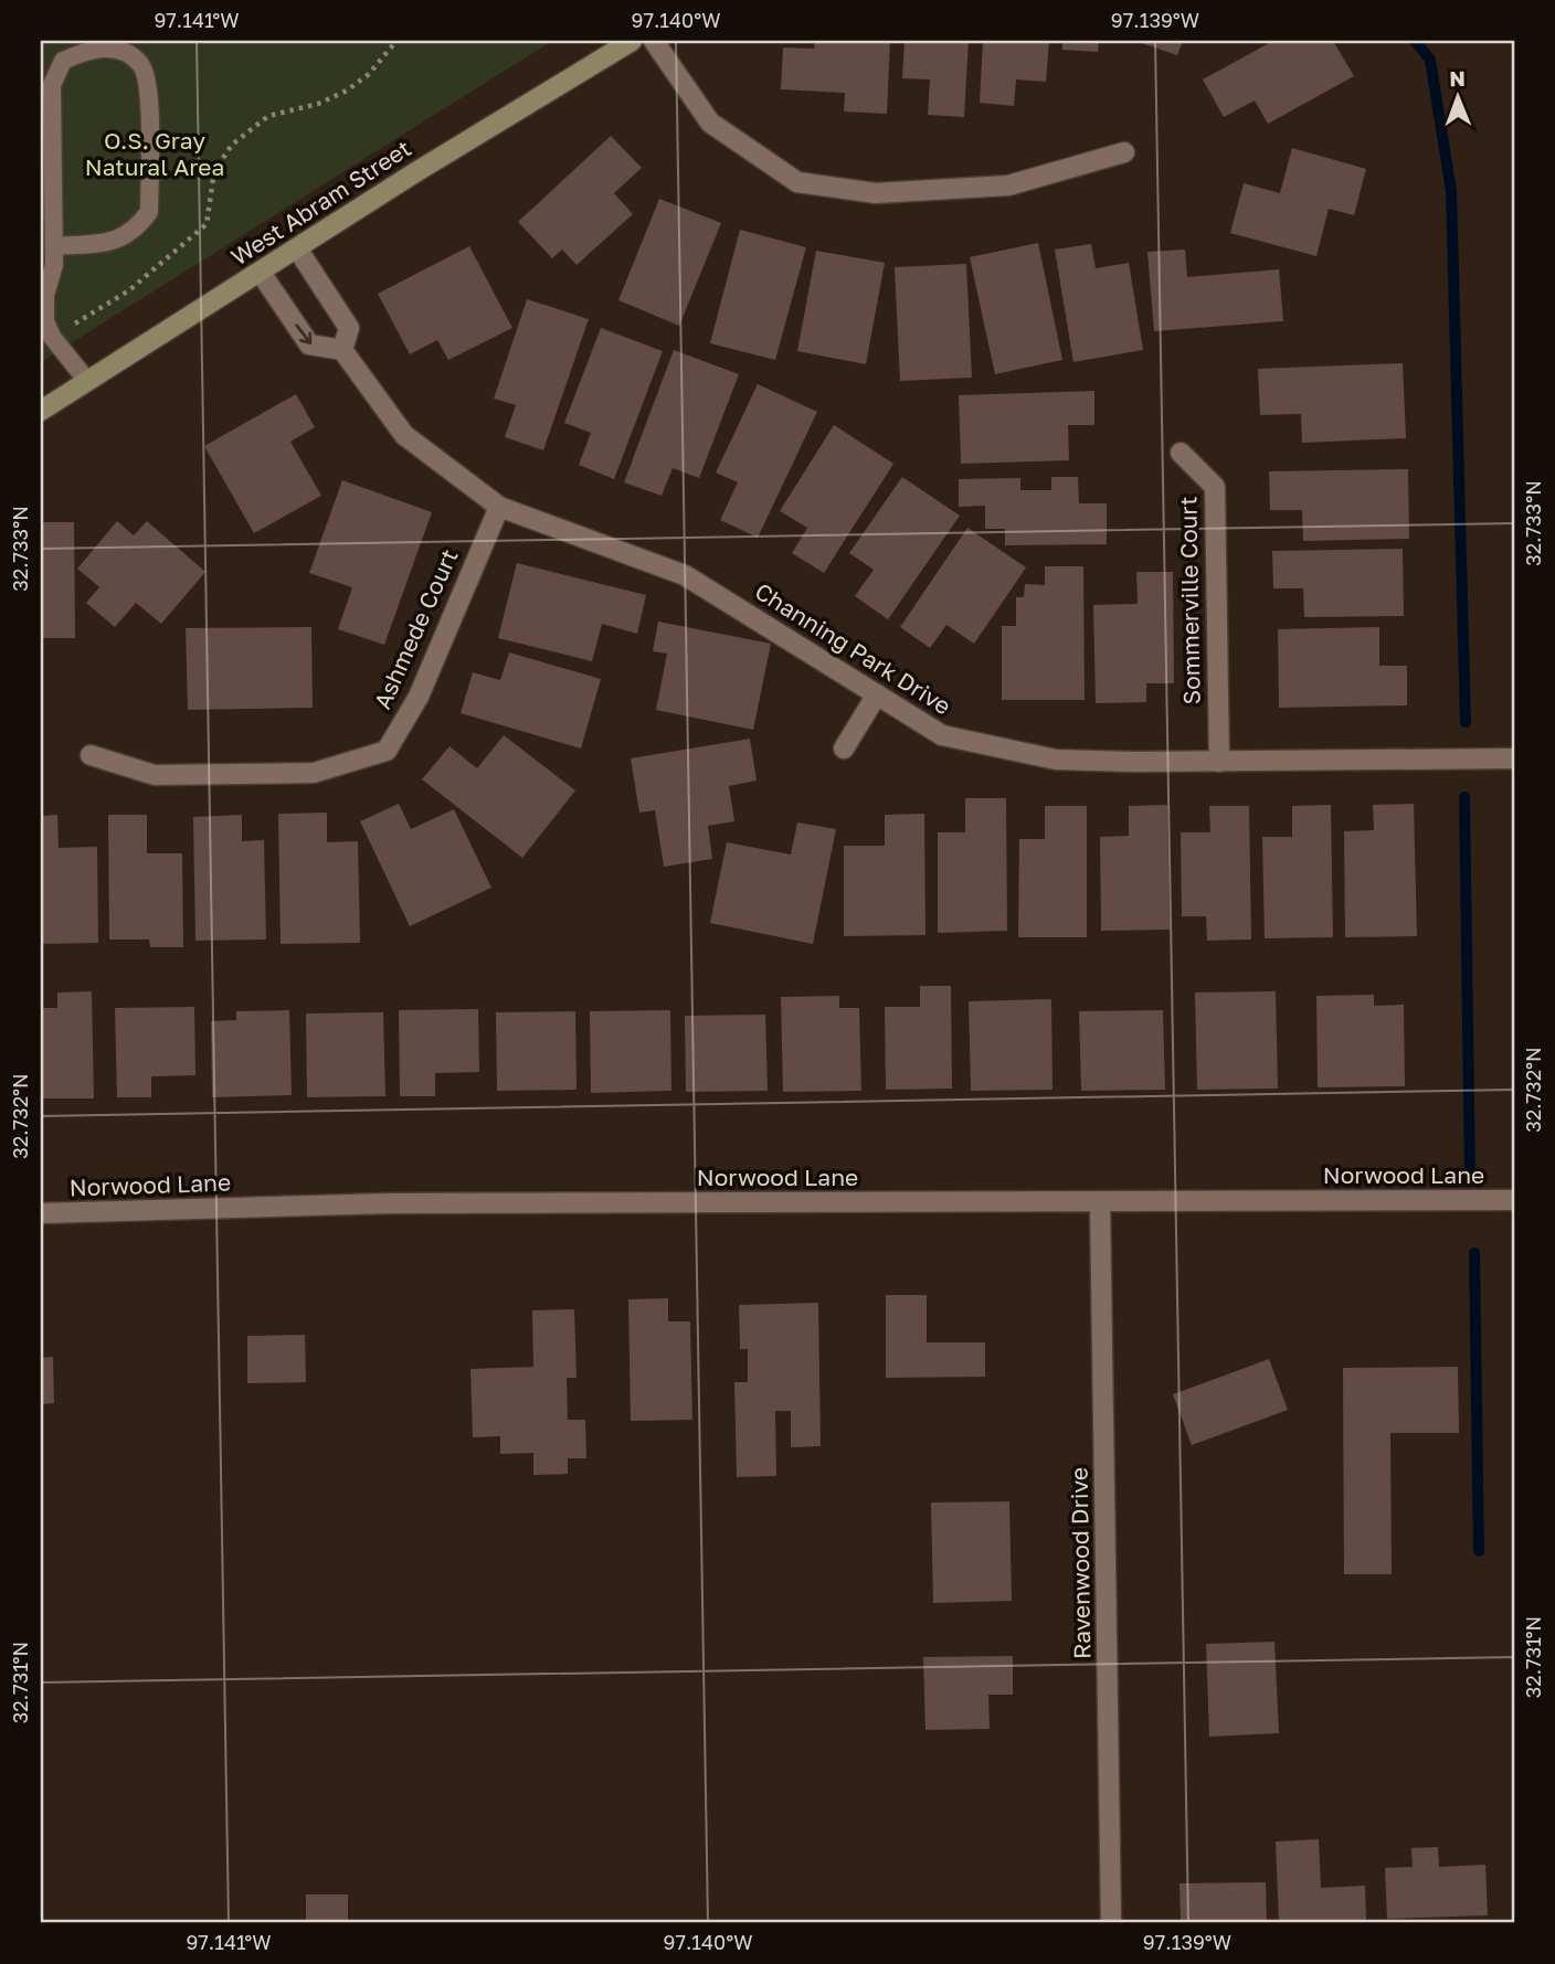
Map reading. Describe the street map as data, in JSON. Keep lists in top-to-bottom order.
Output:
{
  "streets": {
    "main road": ["West Abram Street"],
    "street": [
      "Sommerville Court",
      "Ashmede Court",
      "Channing Park Drive",
      "Norwood Lane",
      "Ravenwood Drive"
    ]
  },
  "crossings": [
    ["Sommerville Court", "Channing Park Drive"],
    ["Ashmede Court", "Channing Park Drive"],
    ["Norwood Lane", "Ravenwood Drive"]
  ],
  "parks": ["O.S. Gray Natural Area"],
  "north": "top",
  "coordinates": [
    "97.141°W",
    "97.140°W",
    "97.139°W",
    "32.733°N",
    "32.732°N",
    "32.731°N"
  ]
}
